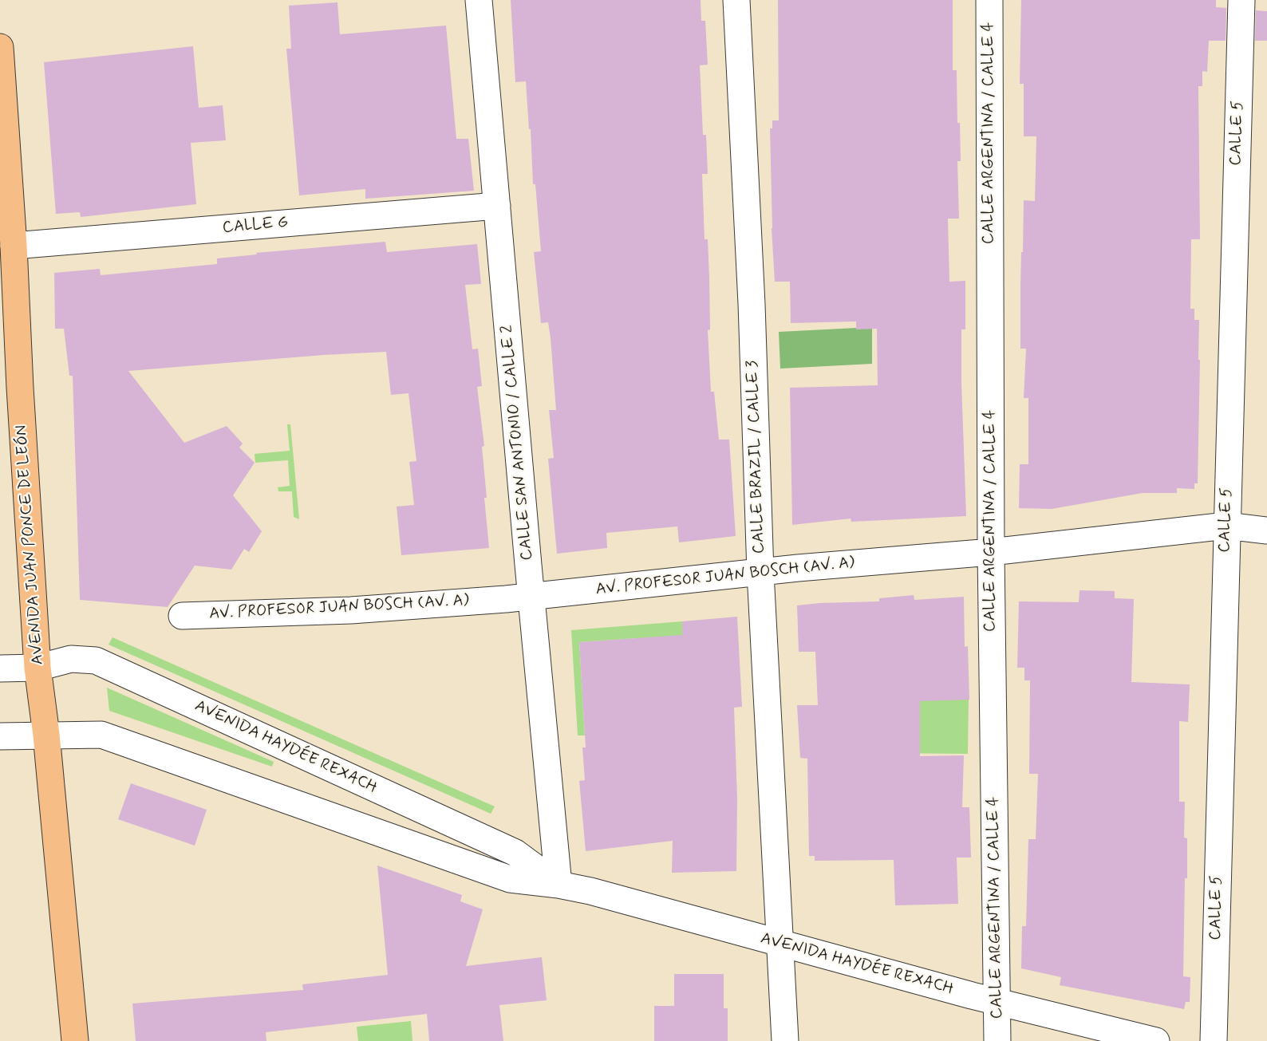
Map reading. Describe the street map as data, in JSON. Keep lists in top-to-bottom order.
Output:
{
  "streets": {
    "main road": ["AVENIDA JUAN PONCE DE LEÓN"],
    "street": [
      "CALLE ARGENTINA / CALLE 4",
      "CALLE 5",
      "CALLE G",
      "CALLE SAN ANTONIO / CALLE 2",
      "CALLE BRAZIL / CALLE 3",
      "AV. PROFESOR JUAN BOSCH (AV. A)",
      "AVENIDA HAYDÉE REXACH"
    ]
  },
  "crossings": [
    ["CALLE ARGENTINA / CALLE 4", "AV. PROFESOR JUAN BOSCH (AV. A)"],
    ["CALLE ARGENTINA / CALLE 4", "AVENIDA HAYDÉE REXACH"],
    ["CALLE 5", "AV. PROFESOR JUAN BOSCH (AV. A)"],
    ["CALLE G", "CALLE SAN ANTONIO / CALLE 2"],
    ["CALLE G", "AVENIDA JUAN PONCE DE LEÓN"],
    ["CALLE SAN ANTONIO / CALLE 2", "AV. PROFESOR JUAN BOSCH (AV. A)"],
    ["CALLE SAN ANTONIO / CALLE 2", "AVENIDA HAYDÉE REXACH"],
    ["CALLE BRAZIL / CALLE 3", "AV. PROFESOR JUAN BOSCH (AV. A)"],
    ["CALLE BRAZIL / CALLE 3", "AVENIDA HAYDÉE REXACH"],
    ["AVENIDA JUAN PONCE DE LEÓN", "AVENIDA HAYDÉE REXACH"]
  ]
}
